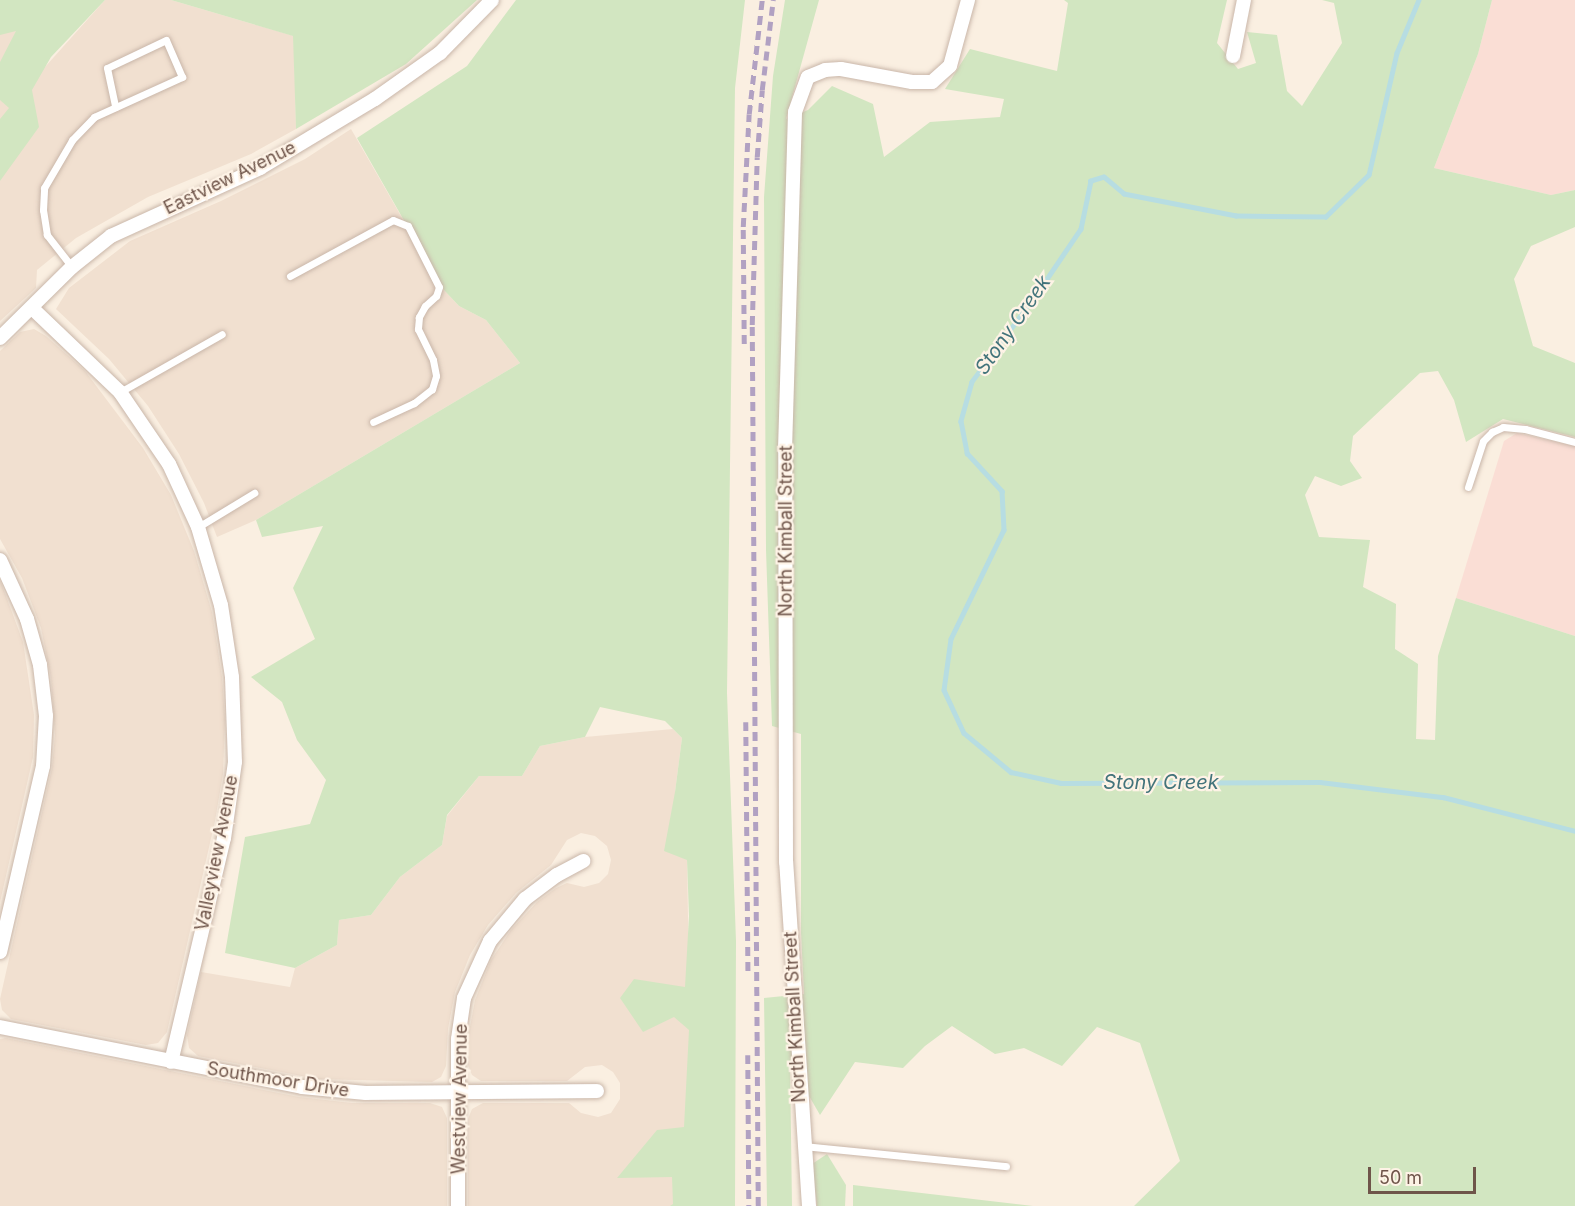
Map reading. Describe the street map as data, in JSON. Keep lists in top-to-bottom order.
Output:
{
  "streets": {
    "street": [
      "Eastview Avenue",
      "North Kimball Street",
      "Valleyview Avenue",
      "Southmoor Drive",
      "Westview Avenue"
    ]
  },
  "crossings": [
    ["Eastview Avenue", "Valleyview Avenue"],
    ["Valleyview Avenue", "Southmoor Drive"],
    ["Southmoor Drive", "Westview Avenue"]
  ],
  "water": ["Stony Creek"],
  "scale_bar": "50 m"
}
